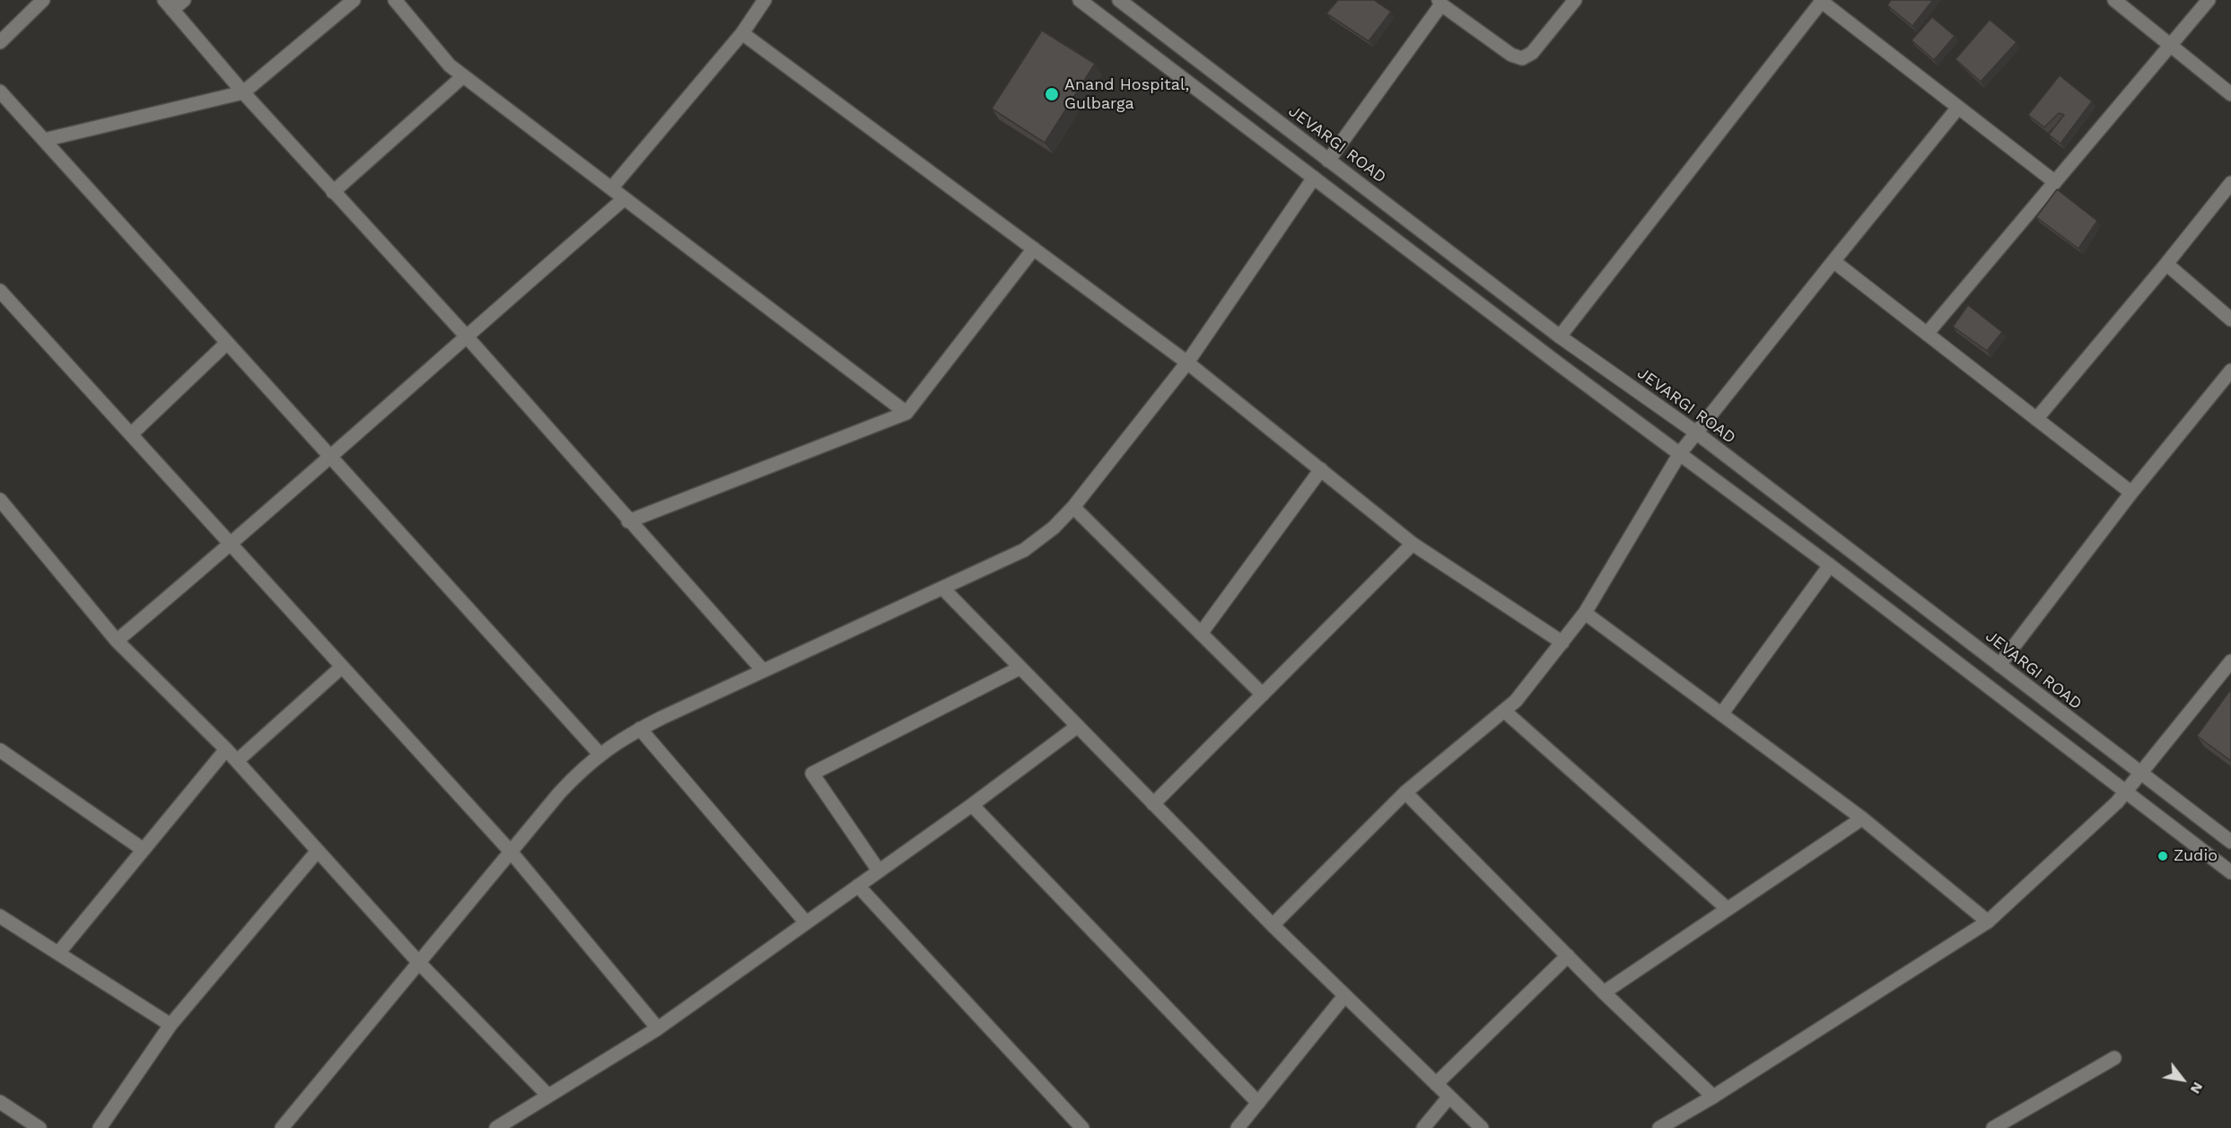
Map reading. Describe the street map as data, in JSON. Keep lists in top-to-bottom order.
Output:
{
  "streets": {
    "street": ["JEVARGI ROAD"]
  },
  "places": ["Anand Hospital, Gulbarga", "Zudio"],
  "north": "bottom right"
}
